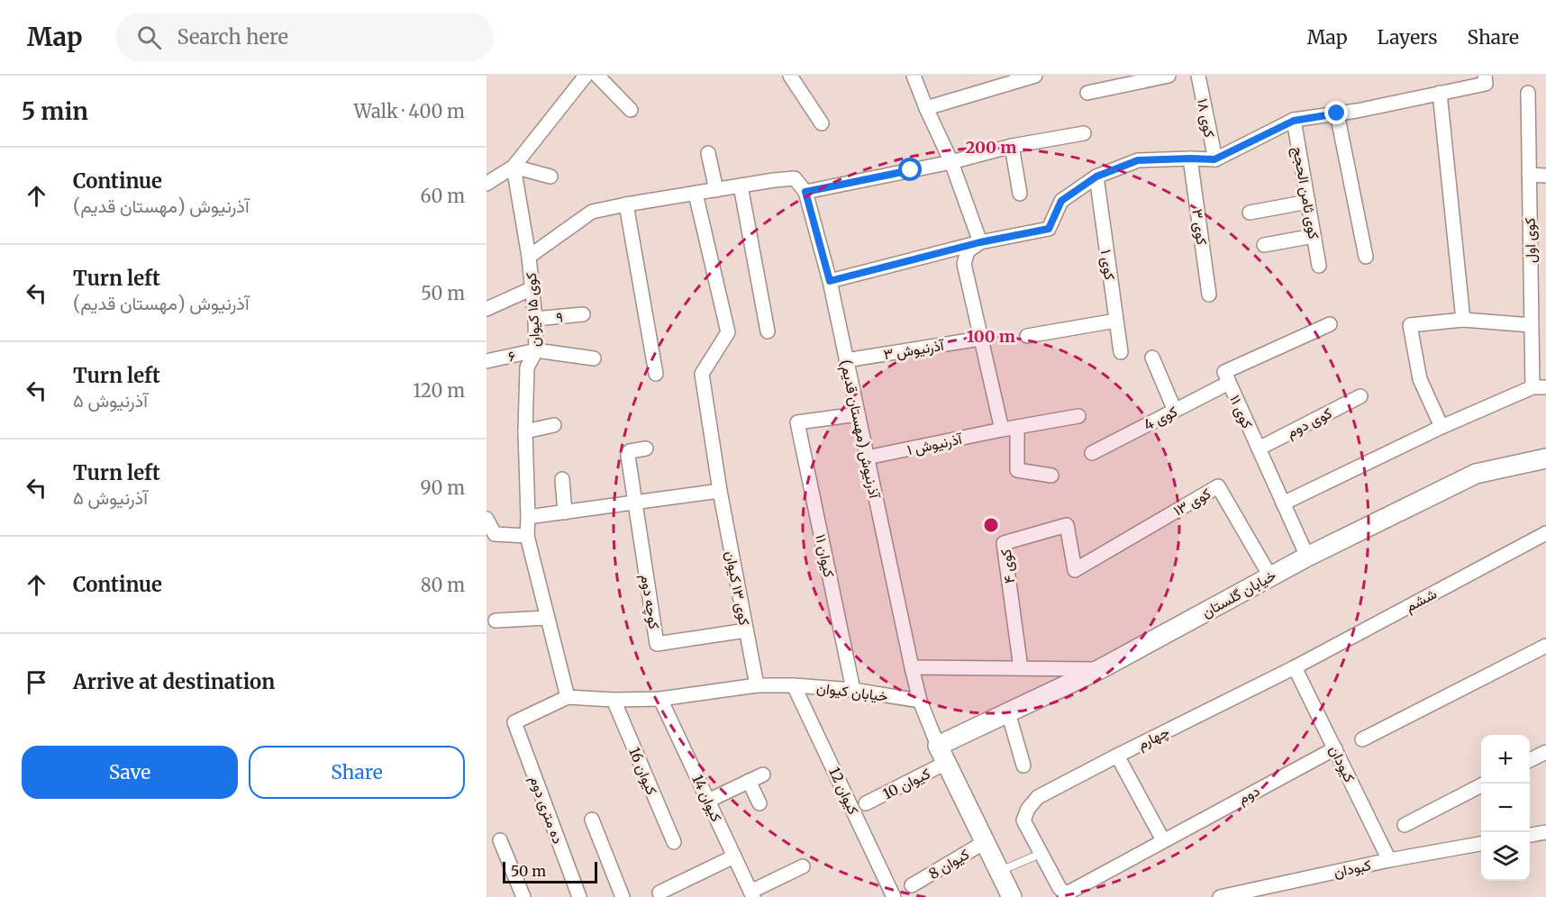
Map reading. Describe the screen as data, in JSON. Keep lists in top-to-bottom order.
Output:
{
  "streets": {
    "street": [
      "کوی ۱۸",
      "کوی ثامن الحجج",
      "کوی ۳",
      "کوی اول",
      "کوی ۱",
      "کوی ۱۵ کیوان",
      "۹",
      "آذرنیوش ۳",
      "۶",
      "کوی ۱۱",
      "کوی 4",
      "کوی دوم",
      "آذرنیوش (مهستان قدیم)",
      "آذرنیوش ۱",
      "کوی ۱۳",
      "کیوان ۱۱",
      "کوی ۴",
      "کوی ۱۳ کیوان",
      "خیابان گلستان",
      "ششم",
      "کوچه دوم",
      "خیابان کیوان",
      "چهارم",
      "کیودان",
      "کیوان 16",
      "کیوان 10",
      "کیوان 12",
      "دوم",
      "کیوان 14",
      "ده متری دوم",
      "کیوان 8",
      "کبودان"
    ]
  },
  "crossings": [
    ["کوی ۱۵ کیوان", "۹"],
    ["کوی ۱۵ کیوان", "۶"],
    ["کوی ۱۵ کیوان", "خیابان کیوان"],
    ["کوی ۱۵ کیوان", "ده متری دوم"],
    ["آذرنیوش ۳", "آذرنیوش (مهستان قدیم)"],
    ["کوی ۱۱", "کوی 4"],
    ["کوی ۱۱", "کوی دوم"],
    ["کوی ۱۱", "خیابان گلستان"],
    ["آذرنیوش (مهستان قدیم)", "آذرنیوش ۱"],
    ["آذرنیوش (مهستان قدیم)", "کیوان ۱۱"],
    ["آذرنیوش (مهستان قدیم)", "خیابان کیوان"],
    ["کوی ۱۳", "کوی ۴"],
    ["کوی ۱۳", "خیابان گلستان"],
    ["کیوان ۱۱", "خیابان کیوان"],
    ["کوی ۱۳ کیوان", "کوچه دوم"],
    ["کوی ۱۳ کیوان", "خیابان کیوان"],
    ["ششم", "چهارم"],
    ["ششم", "کیودان"],
    ["خیابان کیوان", "کیوان 16"],
    ["خیابان کیوان", "کیوان 12"],
    ["خیابان کیوان", "کیوان 14"],
    ["خیابان کیوان", "ده متری دوم"],
    ["چهارم", "کیودان"],
    ["چهارم", "دوم"],
    ["کیودان", "دوم"],
    ["کیودان", "کبودان"]
  ],
  "scale_bar": "50 m",
  "page": {
    "header": "Map",
    "search": "Search here",
    "nav": ["Map", "Layers", "Share"],
    "heading": ["5 min", "Walk · 400 m"],
    "list": [
      ["Continue", "آذرنیوش (مهستان قدیم)", "60 m"],
      ["Turn left", "آذرنیوش (مهستان قدیم)", "50 m"],
      ["Turn left", "آذرنیوش ۵", "120 m"],
      ["Turn left", "آذرنیوش ۵", "90 m"],
      ["Continue", "80 m"],
      "Arrive at destination"
    ],
    "buttons": ["Save", "Share"],
    "map_buttons": ["+", "−"],
    "scale": "50 m"
  },
  "rings": ["200 m", "100 m"]
}
